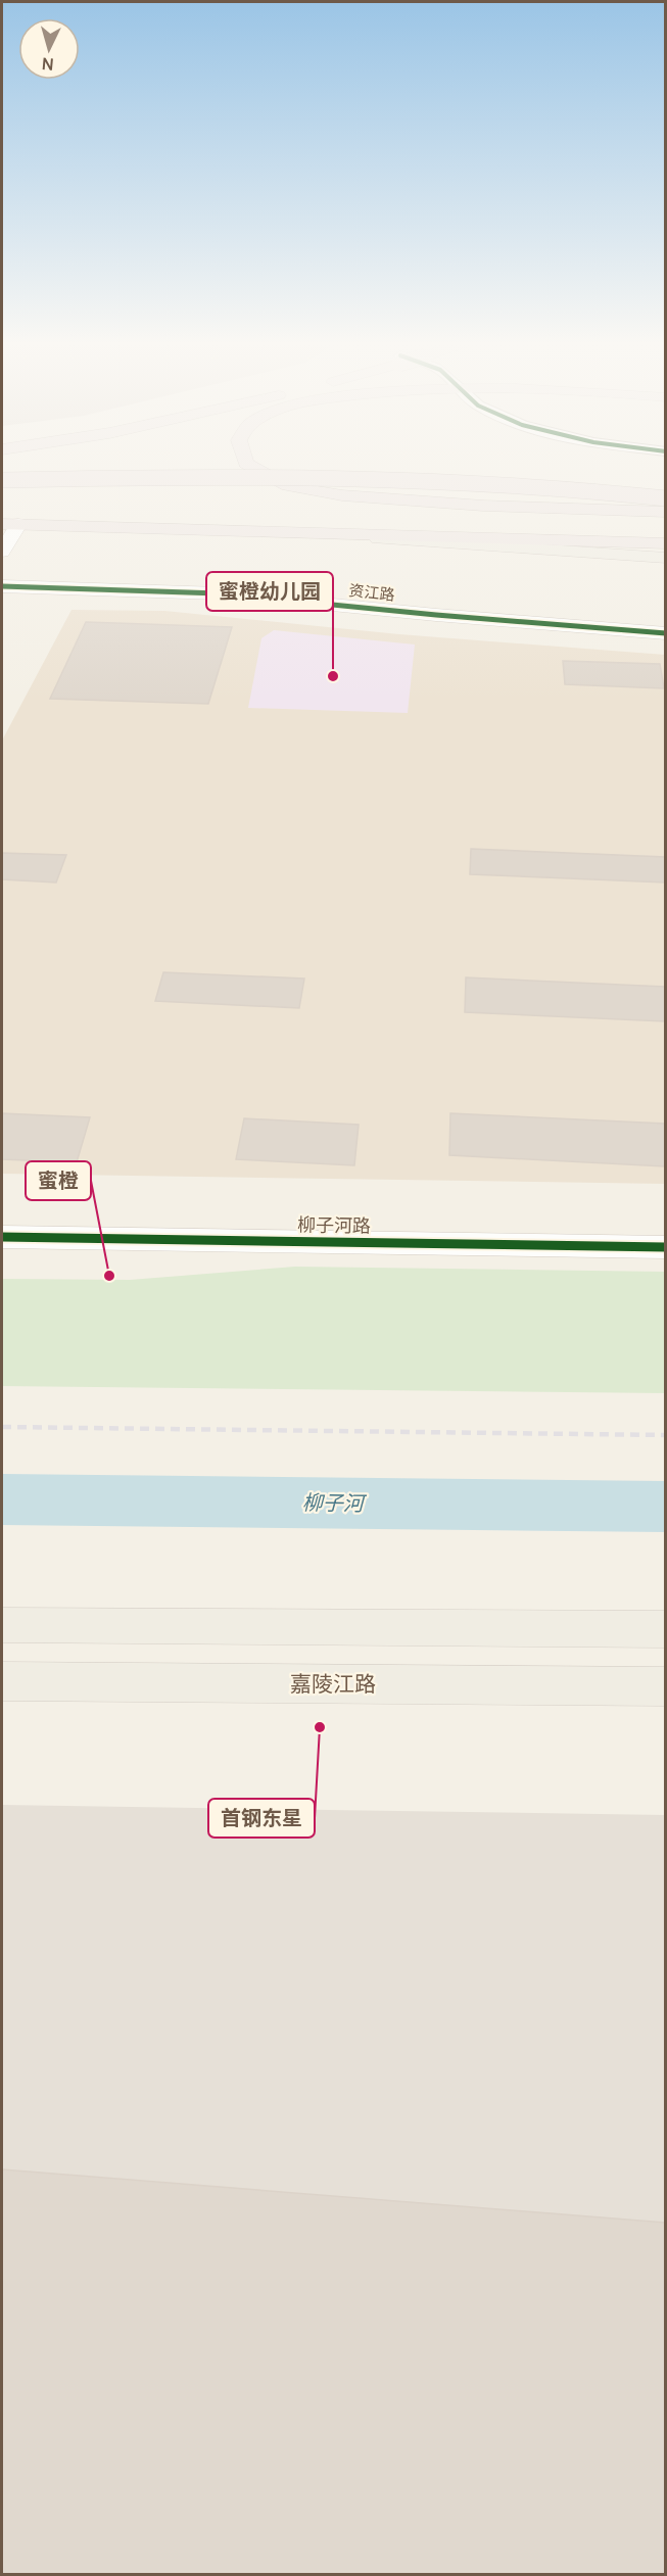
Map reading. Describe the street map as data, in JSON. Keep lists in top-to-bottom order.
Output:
{
  "streets": {
    "main road": ["嘉陵江路"],
    "street": ["资江路", "柳子河路"]
  },
  "water": ["柳子河"],
  "places": ["蜜橙幼儿园", "蜜橙", "首钢东星"],
  "north": "bottom"
}
